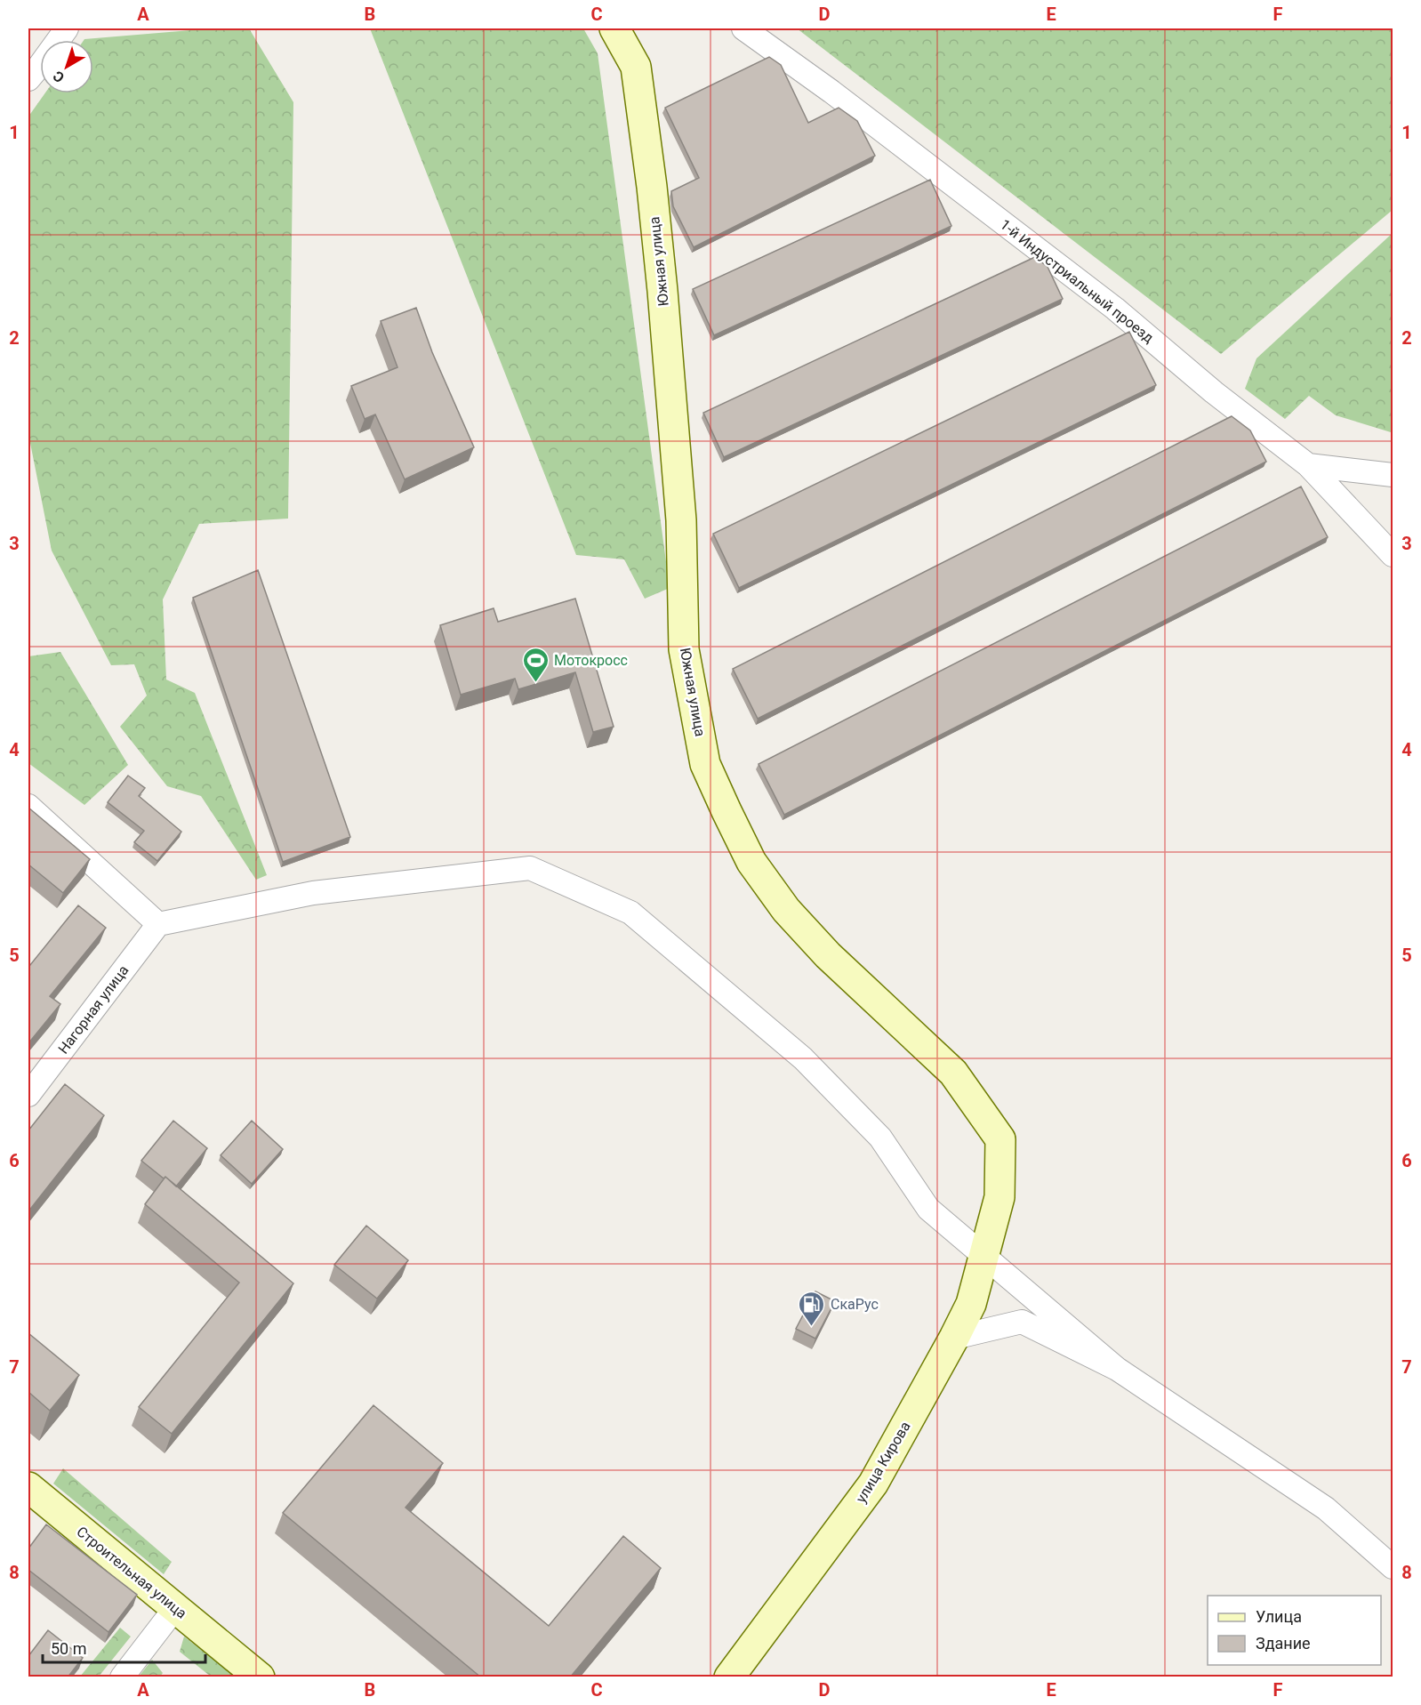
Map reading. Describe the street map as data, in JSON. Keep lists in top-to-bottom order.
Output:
{
  "streets": {
    "street": [
      "Южная улица",
      "1-й Индустриальный проезд",
      "Нагорная улица",
      "улица Кирова",
      "Строительная улица"
    ]
  },
  "crossings": [
    ["Южная улица", "улица Кирова"]
  ],
  "places": {
    "sports": ["Мотокросс"],
    "fuel station": ["СкаРус"]
  },
  "legend": ["Улица", "Здание"],
  "scale_bar": "50 m",
  "north": "bottom left",
  "grid": {
    "columns": [
      "A",
      "B",
      "C",
      "D",
      "E",
      "F"
    ],
    "rows": [
      "1",
      "2",
      "3",
      "4",
      "5",
      "6",
      "7",
      "8"
    ]
  }
}
